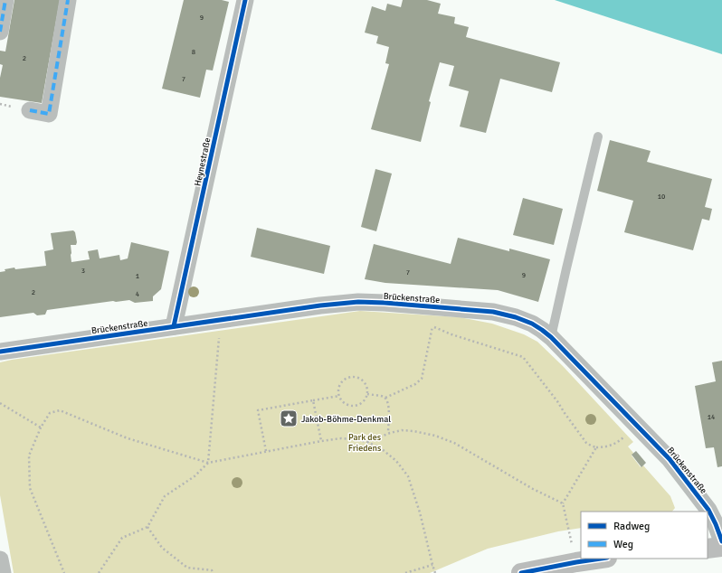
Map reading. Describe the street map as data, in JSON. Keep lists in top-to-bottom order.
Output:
{
  "streets": {
    "street": ["Heynestraße", "Brückenstraße"]
  },
  "crossings": [
    ["Heynestraße", "Brückenstraße"]
  ],
  "parks": ["Park des Friedens"],
  "places": {
    "place": ["Jakob-Böhme-Denkmal"]
  },
  "house_numbers": [
    "9",
    "8",
    "2",
    "7",
    "10",
    "3",
    "7",
    "9",
    "1",
    "2",
    "4",
    "14"
  ],
  "legend": ["Radweg", "Weg"]
}
